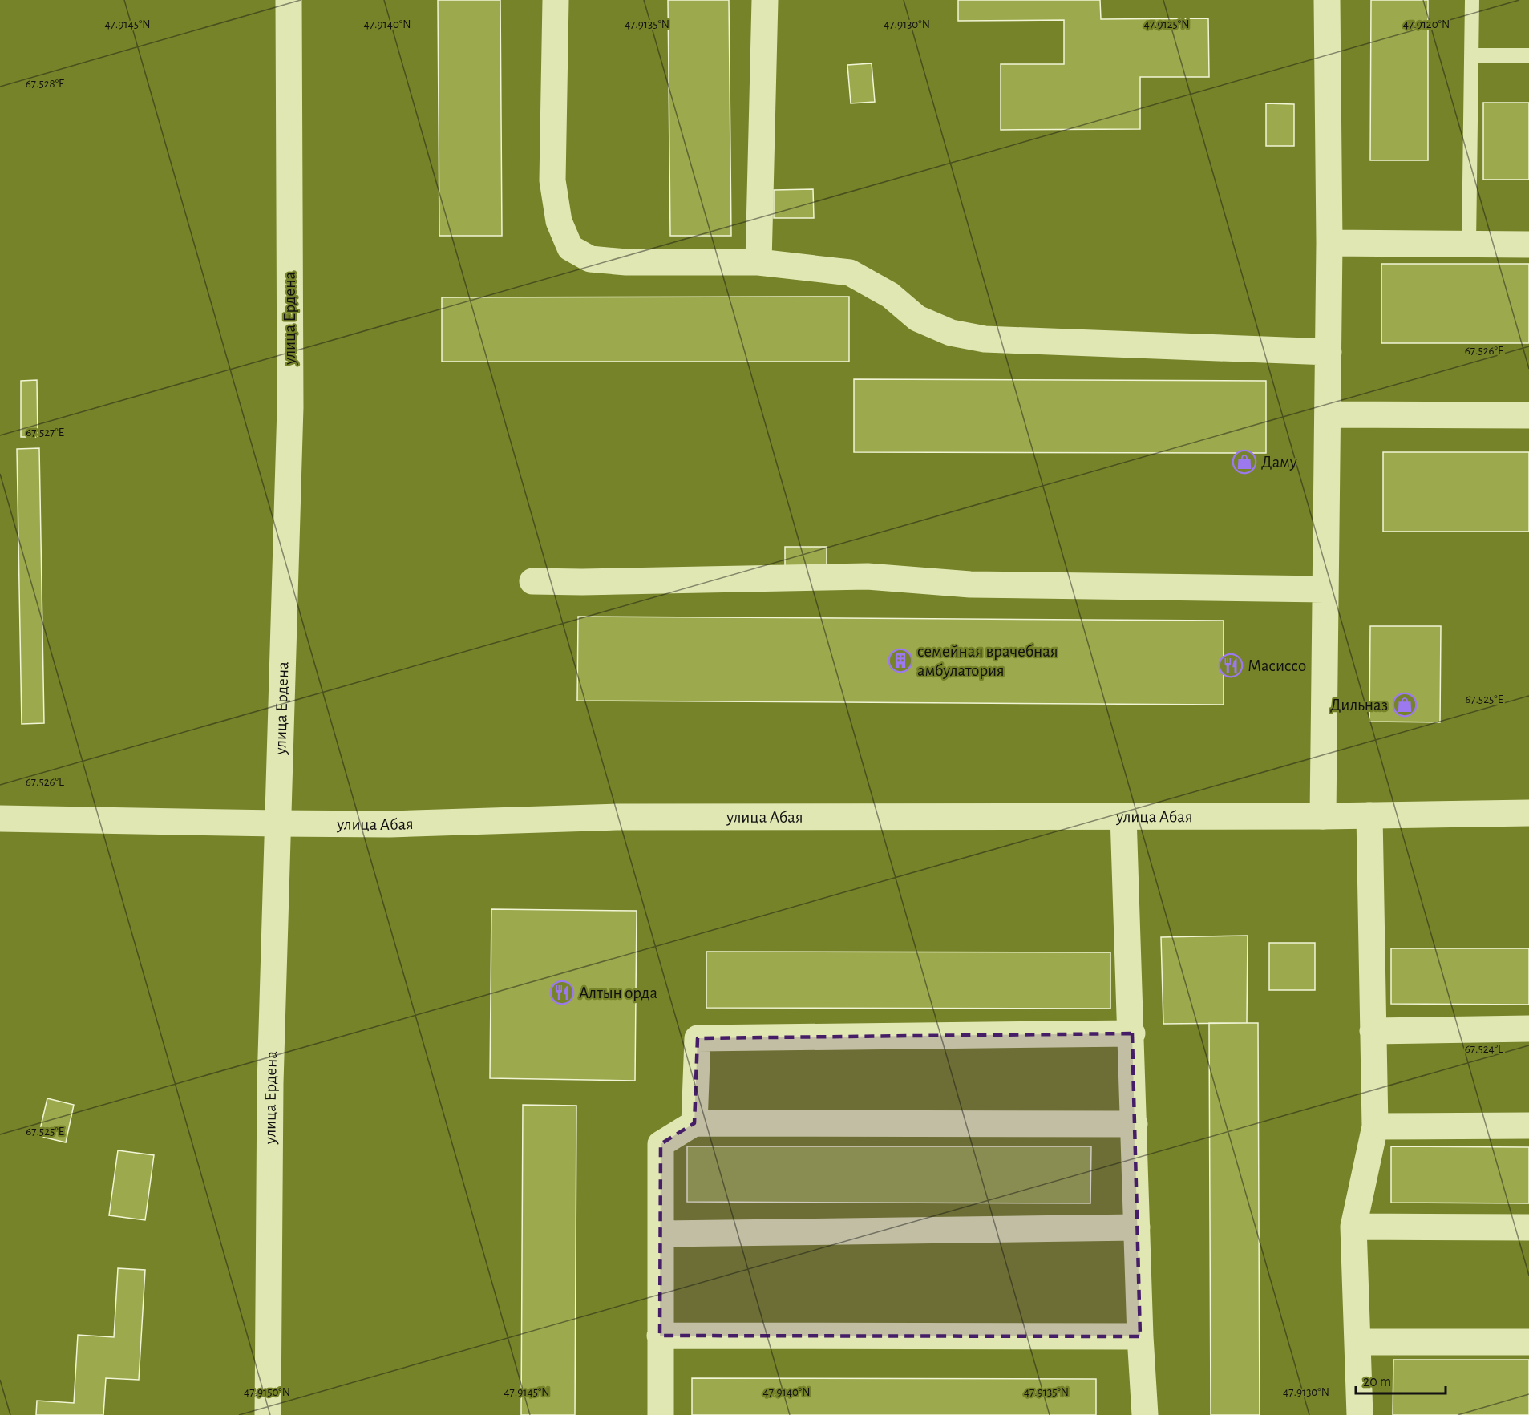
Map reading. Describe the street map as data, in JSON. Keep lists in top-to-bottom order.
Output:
{
  "streets": {
    "street": ["улица Ердена", "улица Абая"]
  },
  "crossings": [
    ["улица Ердена", "улица Абая"]
  ],
  "places": {
    "shop": ["Даму", "Дильназ"],
    "building": ["семейная врачебная амбулатория"],
    "restaurant": ["Масиссо", "Алтын орда"]
  },
  "scale_bar": "20 m",
  "coordinates": [
    "47.9145°N",
    "47.9140°N",
    "47.9135°N",
    "47.9130°N",
    "47.9125°N",
    "47.9120°N",
    "67.528°E",
    "67.526°E",
    "67.527°E",
    "67.525°E",
    "67.524°E",
    "47.9150°N"
  ]
}
